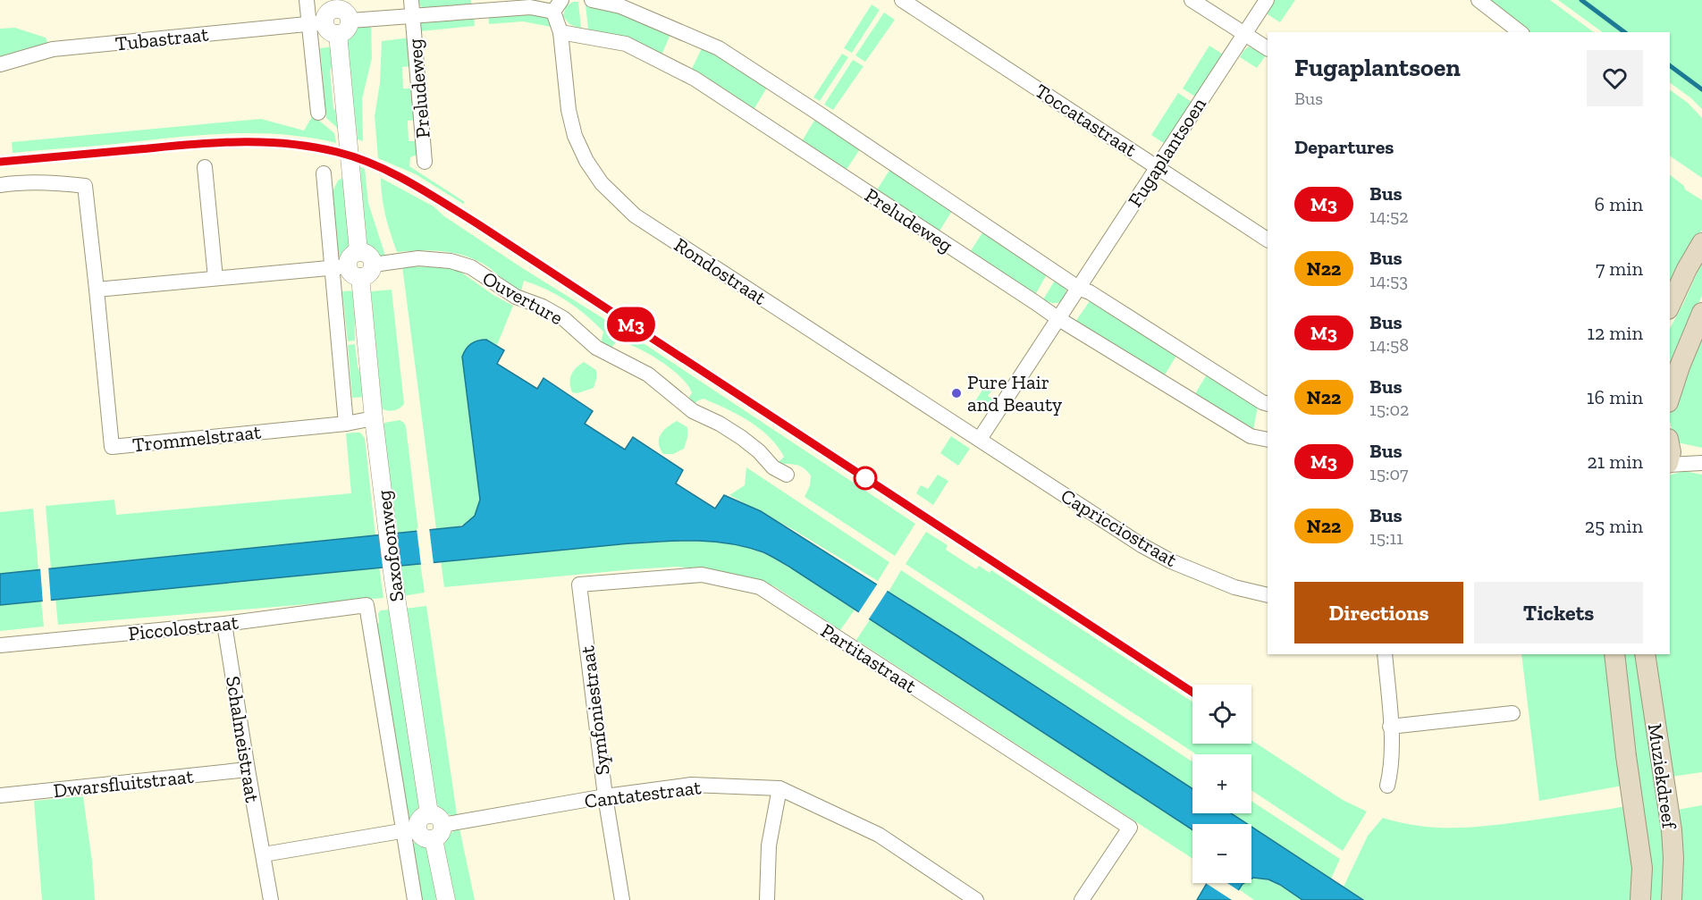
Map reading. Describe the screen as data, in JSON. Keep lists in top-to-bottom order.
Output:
{
  "streets": {
    "main road": ["Muziekdreef"],
    "street": [
      "Tubastraat",
      "Preludeweg",
      "Toccatastraat",
      "Fugaplantsoen",
      "Rondostraat",
      "Ouverture",
      "Trommelstraat",
      "Capricciostraat",
      "Saxofoonweg",
      "Piccolostraat",
      "Partitastraat",
      "Symfoniestraat",
      "Schalmeistraat",
      "Dwarsfluitstraat",
      "Cantatestraat"
    ]
  },
  "crossings": [
    ["Preludeweg", "Fugaplantsoen"],
    ["Preludeweg", "Rondostraat"],
    ["Toccatastraat", "Fugaplantsoen"],
    ["Fugaplantsoen", "Rondostraat"],
    ["Fugaplantsoen", "Capricciostraat"],
    ["Rondostraat", "Capricciostraat"],
    ["Trommelstraat", "Saxofoonweg"],
    ["Saxofoonweg", "Piccolostraat"],
    ["Piccolostraat", "Schalmeistraat"],
    ["Partitastraat", "Symfoniestraat"],
    ["Symfoniestraat", "Cantatestraat"],
    ["Schalmeistraat", "Dwarsfluitstraat"]
  ],
  "places": ["Pure Hair and Beauty"],
  "lines": ["bus line M3"],
  "page": {
    "on_map": "M3",
    "heading": [
      ["Fugaplantsoen", "Bus"],
      "Departures"
    ],
    "list": [
      {
        "mark": "M3",
        "name": "Bus",
        "note": "14:52",
        "value": "6 min"
      },
      {
        "mark": "N22",
        "name": "Bus",
        "note": "14:53",
        "value": "7 min"
      },
      {
        "mark": "M3",
        "name": "Bus",
        "note": "14:58",
        "value": "12 min"
      },
      {
        "mark": "N22",
        "name": "Bus",
        "note": "15:02",
        "value": "16 min"
      },
      {
        "mark": "M3",
        "name": "Bus",
        "note": "15:07",
        "value": "21 min"
      },
      {
        "mark": "N22",
        "name": "Bus",
        "note": "15:11",
        "value": "25 min"
      }
    ],
    "buttons": ["Directions", "Tickets"],
    "map_buttons": ["+", "−"]
  }
}
